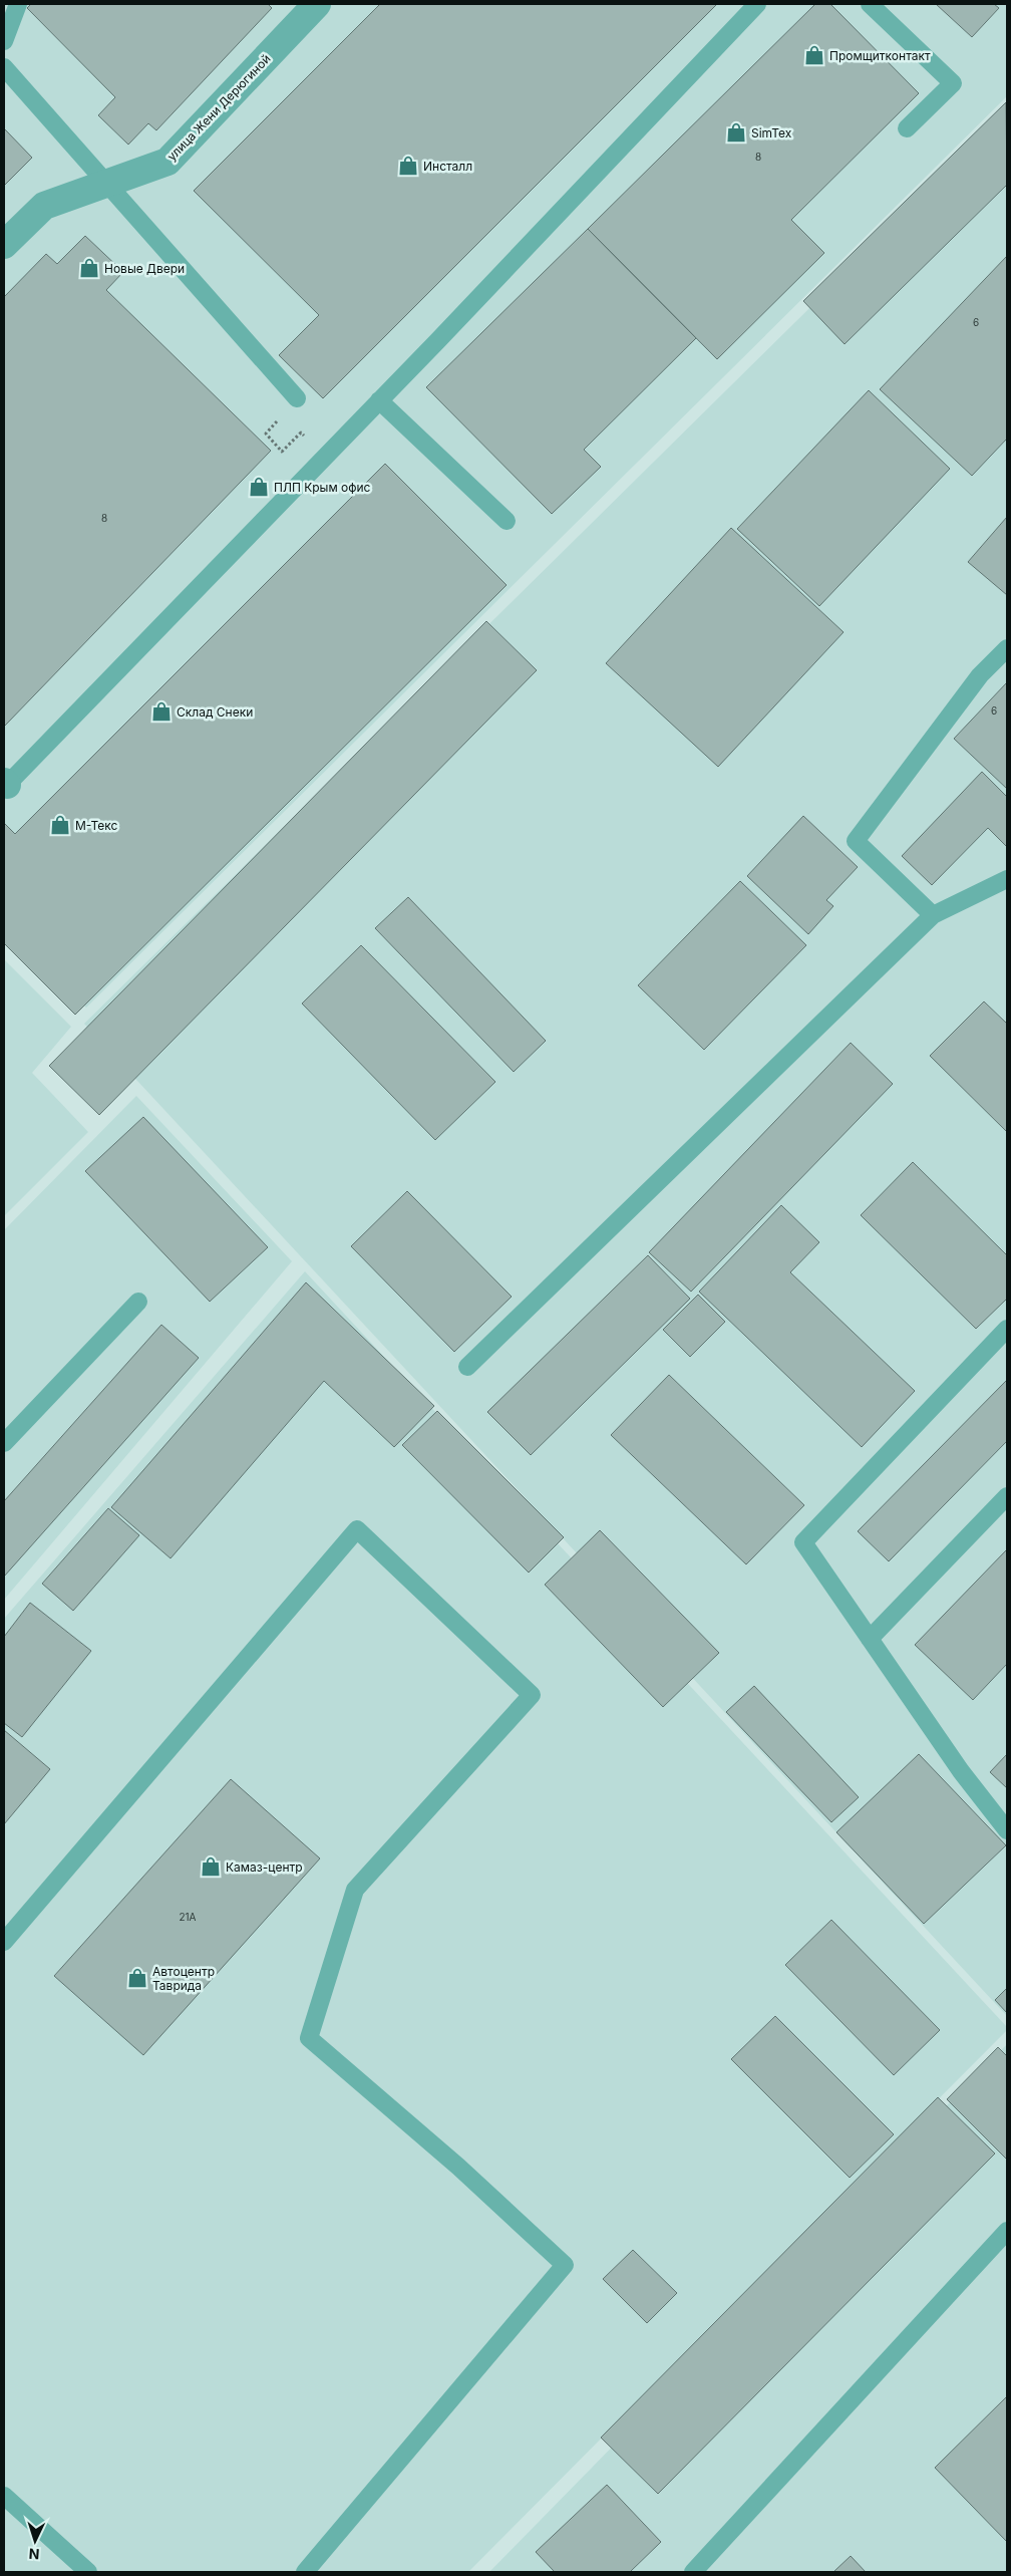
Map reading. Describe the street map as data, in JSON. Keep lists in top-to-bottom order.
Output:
{
  "streets": {
    "street": ["улица Жени Дерюгиной"]
  },
  "places": {
    "shop": [
      "Промщитконтакт",
      "SimTex",
      "Инсталл",
      "Новые Двери",
      "ПЛП Крым офис",
      "Склад Снеки",
      "М-Текс",
      "Камаз-центр",
      "Автоцентр Таврида"
    ]
  },
  "house_numbers": [
    "8",
    "6",
    "8",
    "6",
    "21А"
  ],
  "north": "bottom"
}
